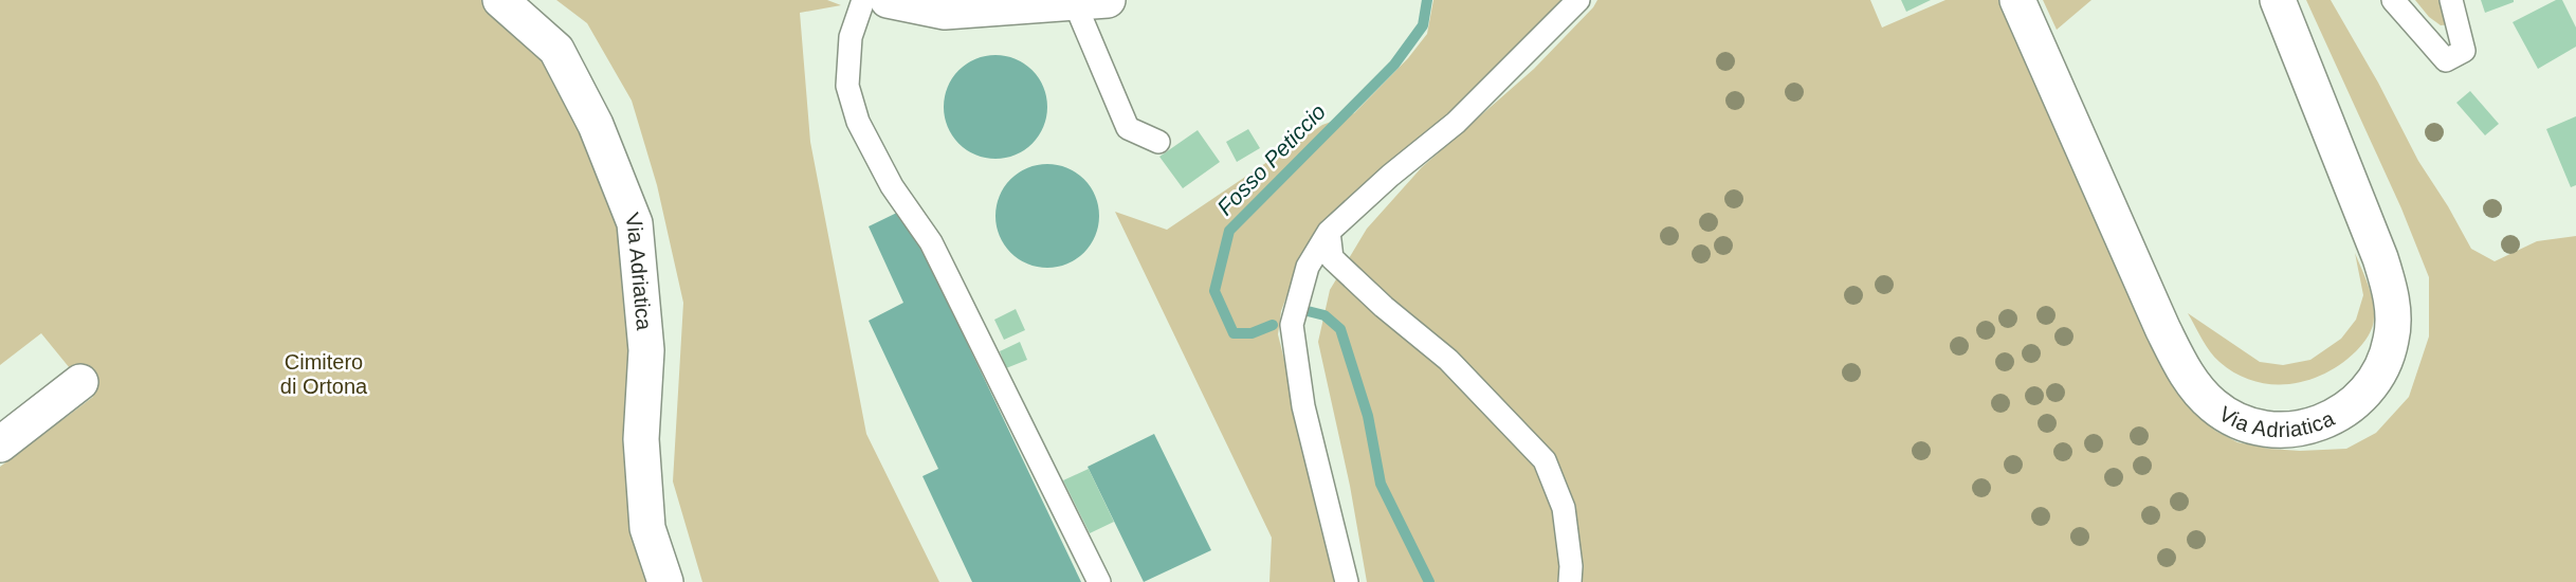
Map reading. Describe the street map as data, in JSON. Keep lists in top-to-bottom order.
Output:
{
  "streets": {
    "main road": ["Via Adriatica"]
  },
  "water": ["Fosso Peticcio"],
  "parks": ["Cimitero di Ortona"]
}
